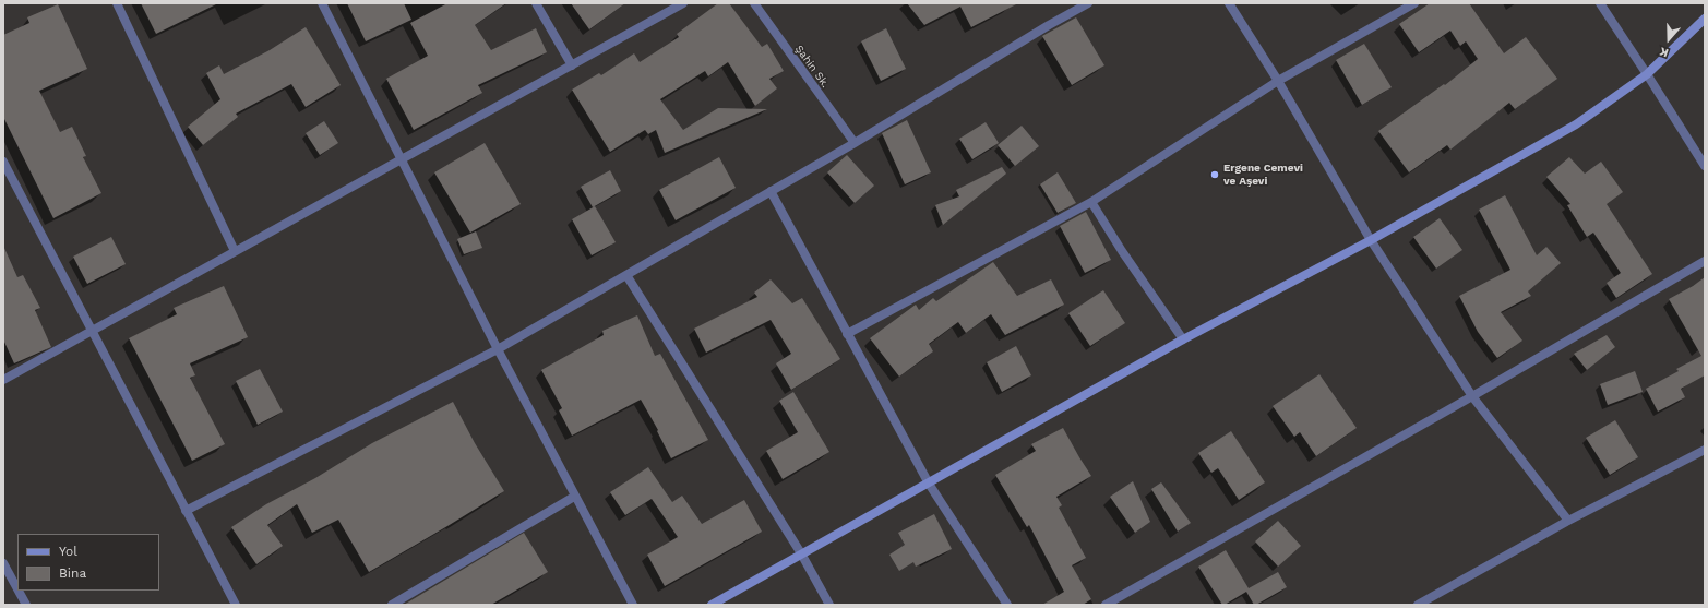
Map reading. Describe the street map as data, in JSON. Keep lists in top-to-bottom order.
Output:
{
  "streets": {
    "street": ["Şahin Sk."]
  },
  "places": ["Ergene Cemevi ve Aşevi"],
  "legend": ["Yol", "Bina"],
  "north": "bottom"
}
